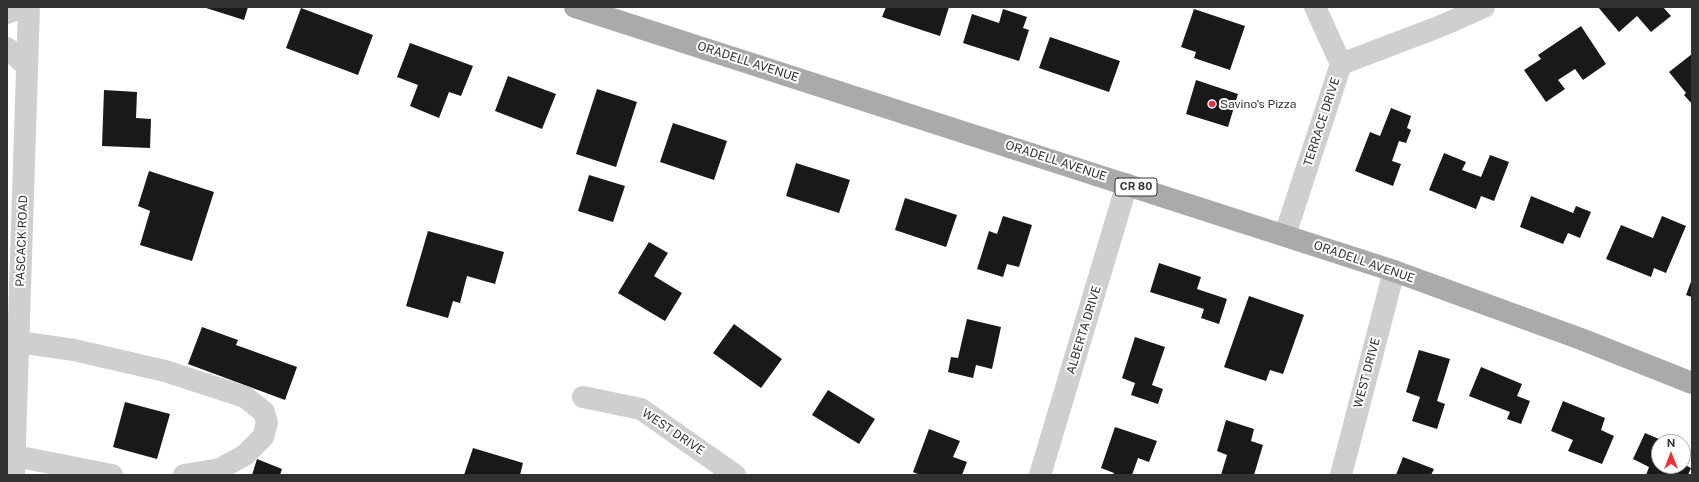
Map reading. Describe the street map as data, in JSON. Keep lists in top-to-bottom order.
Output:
{
  "streets": {
    "main road": ["ORADELL AVENUE", "CR 80"],
    "street": [
      "TERRACE DRIVE",
      "PASCACK ROAD",
      "ALBERTA DRIVE",
      "WEST DRIVE"
    ]
  },
  "crossings": [
    ["ORADELL AVENUE", "TERRACE DRIVE"],
    ["ORADELL AVENUE", "ALBERTA DRIVE"],
    ["ORADELL AVENUE", "WEST DRIVE"]
  ],
  "places": ["Savino's Pizza"],
  "north": "top"
}
